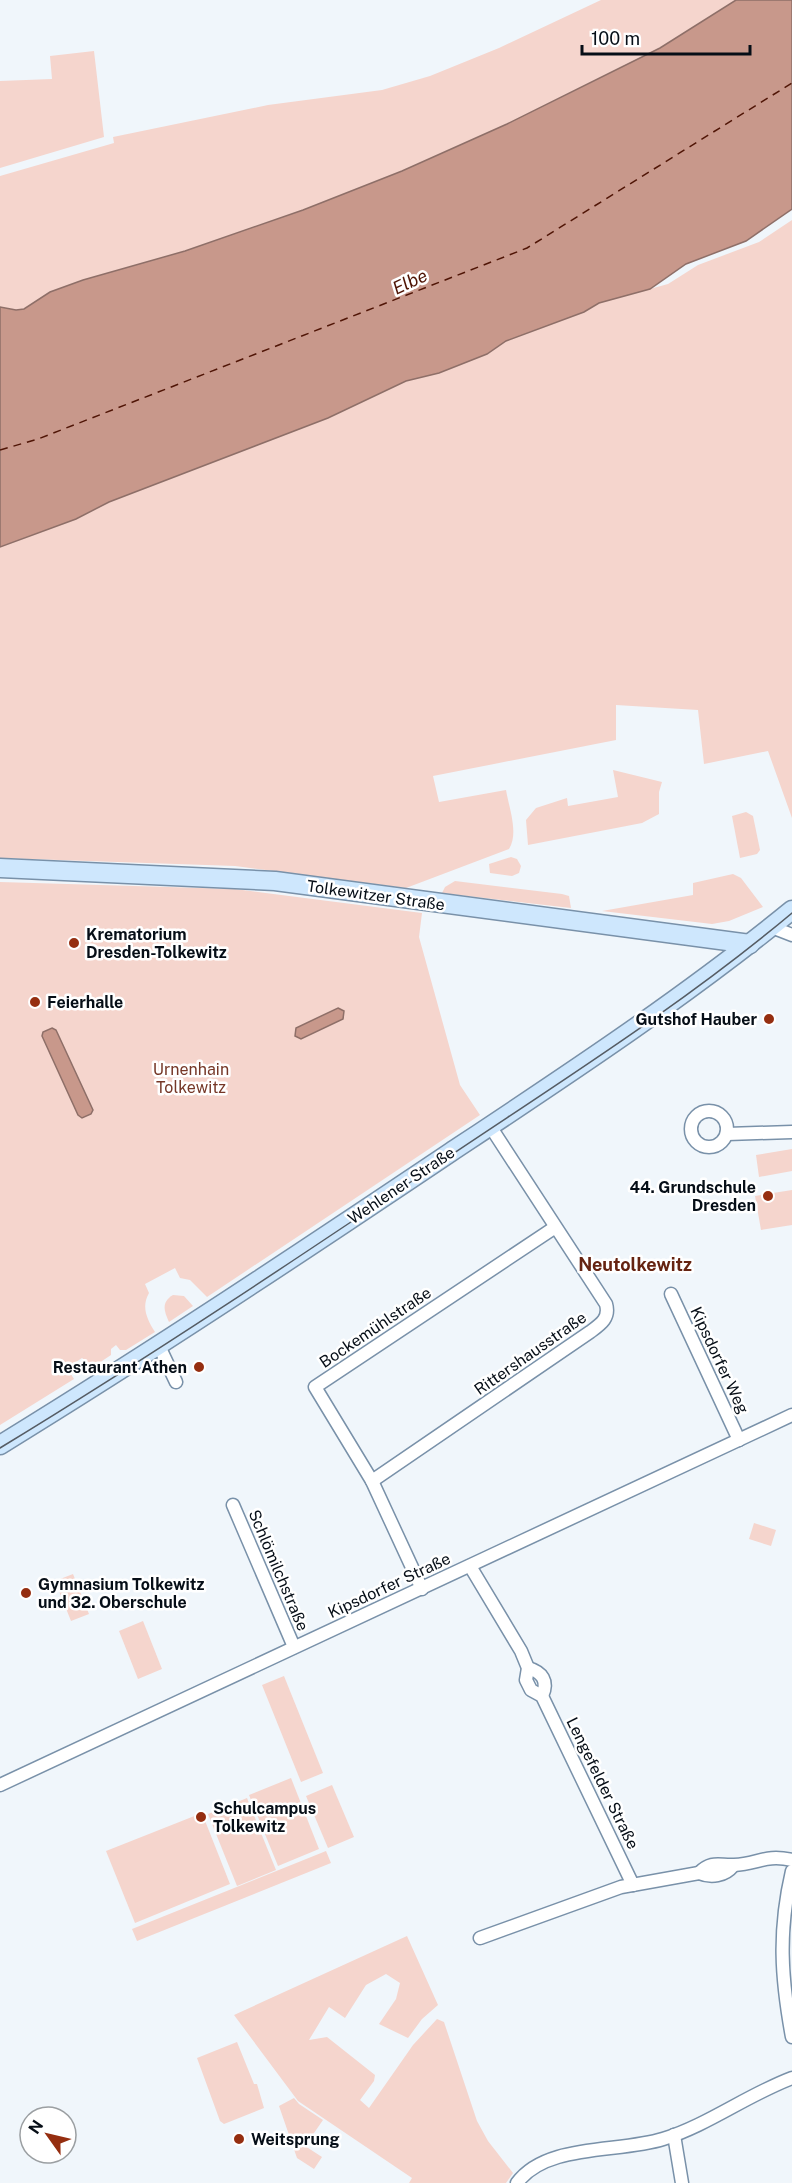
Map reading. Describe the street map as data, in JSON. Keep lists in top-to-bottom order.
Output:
{
  "streets": {
    "main road": ["Tolkewitzer Straße", "Wehlener Straße"],
    "street": [
      "Bockemühlstraße",
      "Rittershausstraße",
      "Kipsdorfer Weg",
      "Schlömilchstraße",
      "Kipsdorfer Straße",
      "Lengefelder Straße"
    ]
  },
  "crossings": [
    ["Tolkewitzer Straße", "Wehlener Straße"],
    ["Wehlener Straße", "Rittershausstraße"],
    ["Bockemühlstraße", "Rittershausstraße"],
    ["Bockemühlstraße", "Kipsdorfer Straße"],
    ["Kipsdorfer Weg", "Kipsdorfer Straße"],
    ["Schlömilchstraße", "Kipsdorfer Straße"],
    ["Kipsdorfer Straße", "Lengefelder Straße"]
  ],
  "districts": ["Neutolkewitz"],
  "water": ["Elbe"],
  "parks": ["Urnenhain Tolkewitz"],
  "places": [
    "Krematorium Dresden-Tolkewitz",
    "Feierhalle",
    "Gutshof Hauber",
    "44. Grundschule Dresden",
    "Restaurant Athen",
    "Gymnasium Tolkewitz und 32. Oberschule",
    "Schulcampus Tolkewitz",
    "Weitsprung"
  ],
  "scale_bar": "100 m",
  "north": "top left"
}
